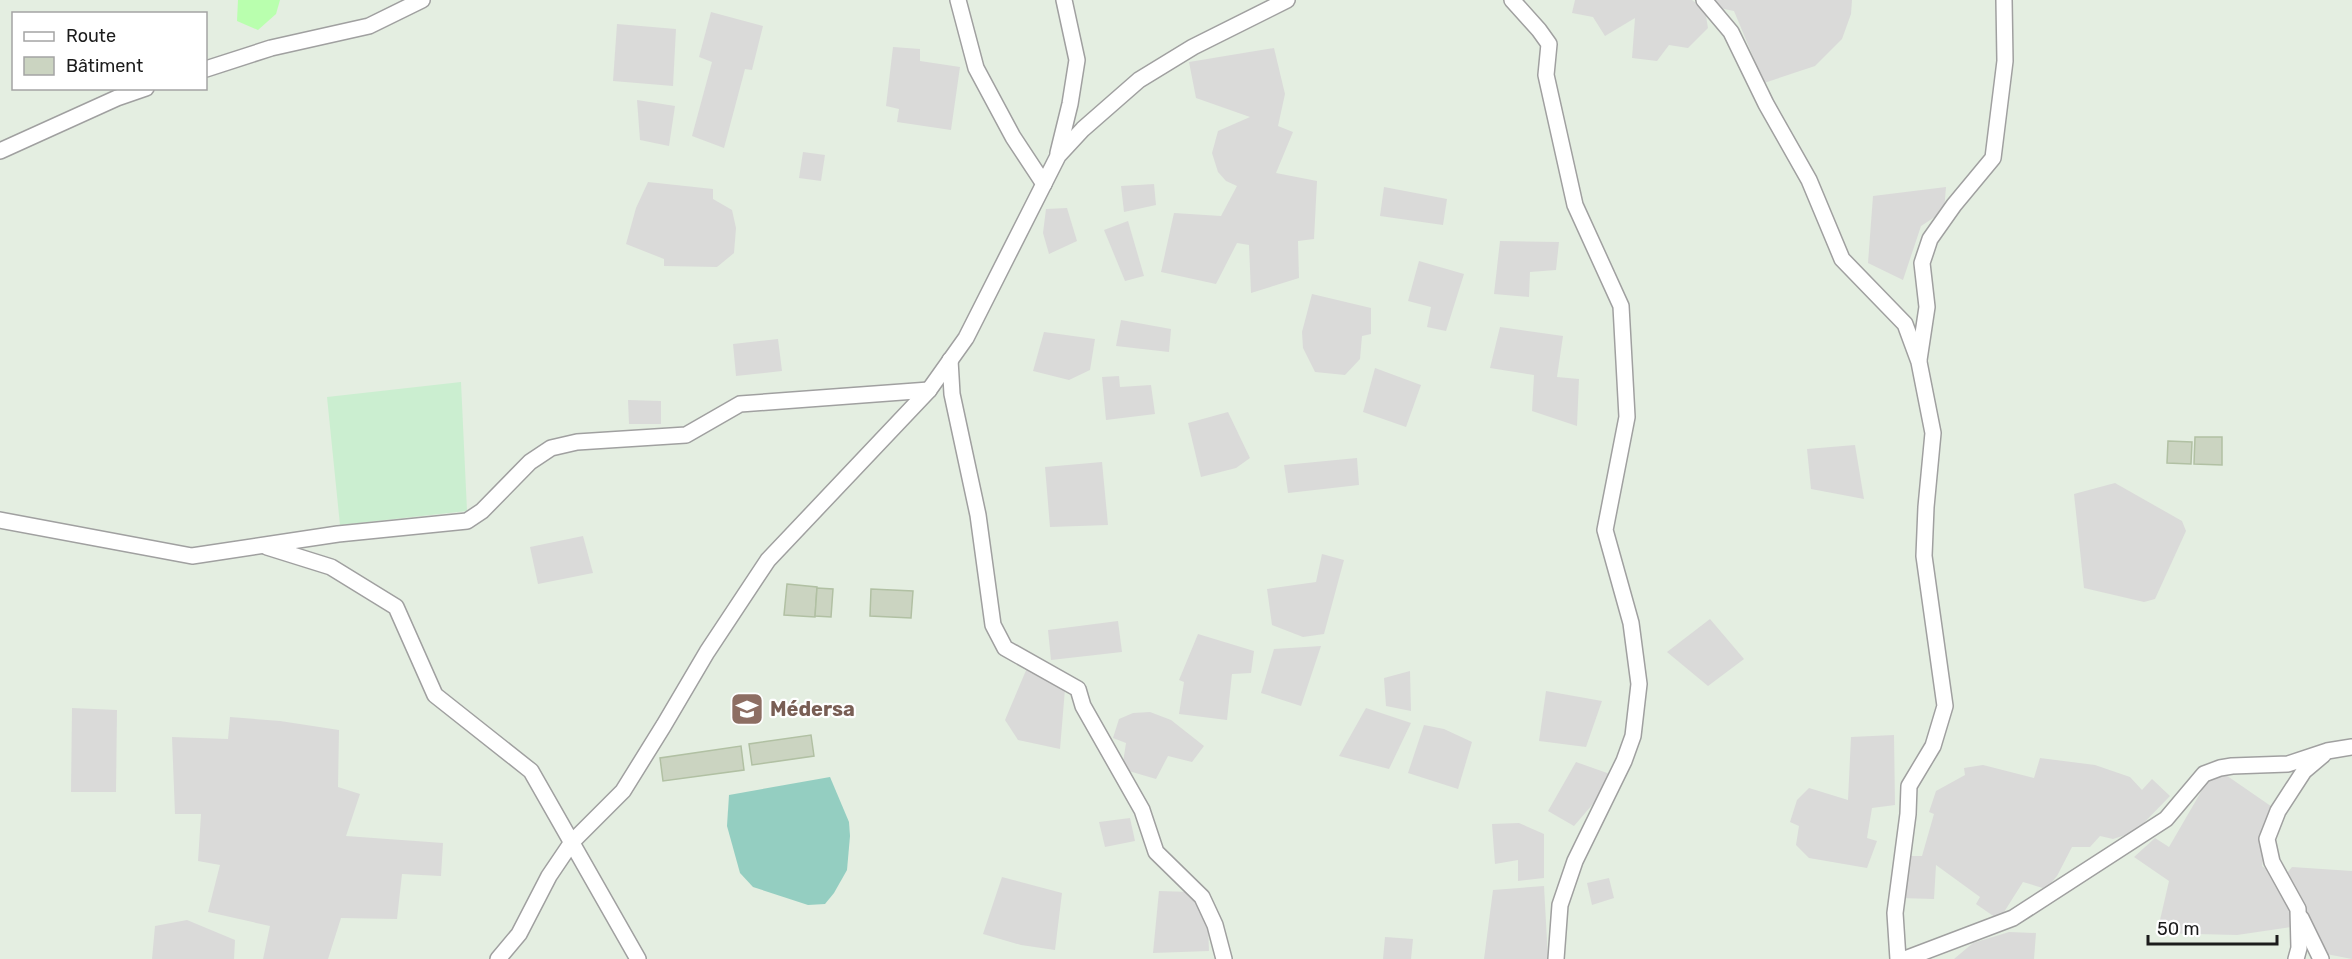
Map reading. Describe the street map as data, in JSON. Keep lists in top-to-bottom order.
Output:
{
  "places": {
    "school or university": ["Médersa"]
  },
  "legend": ["Route", "Bâtiment"],
  "scale_bar": "50 m"
}
